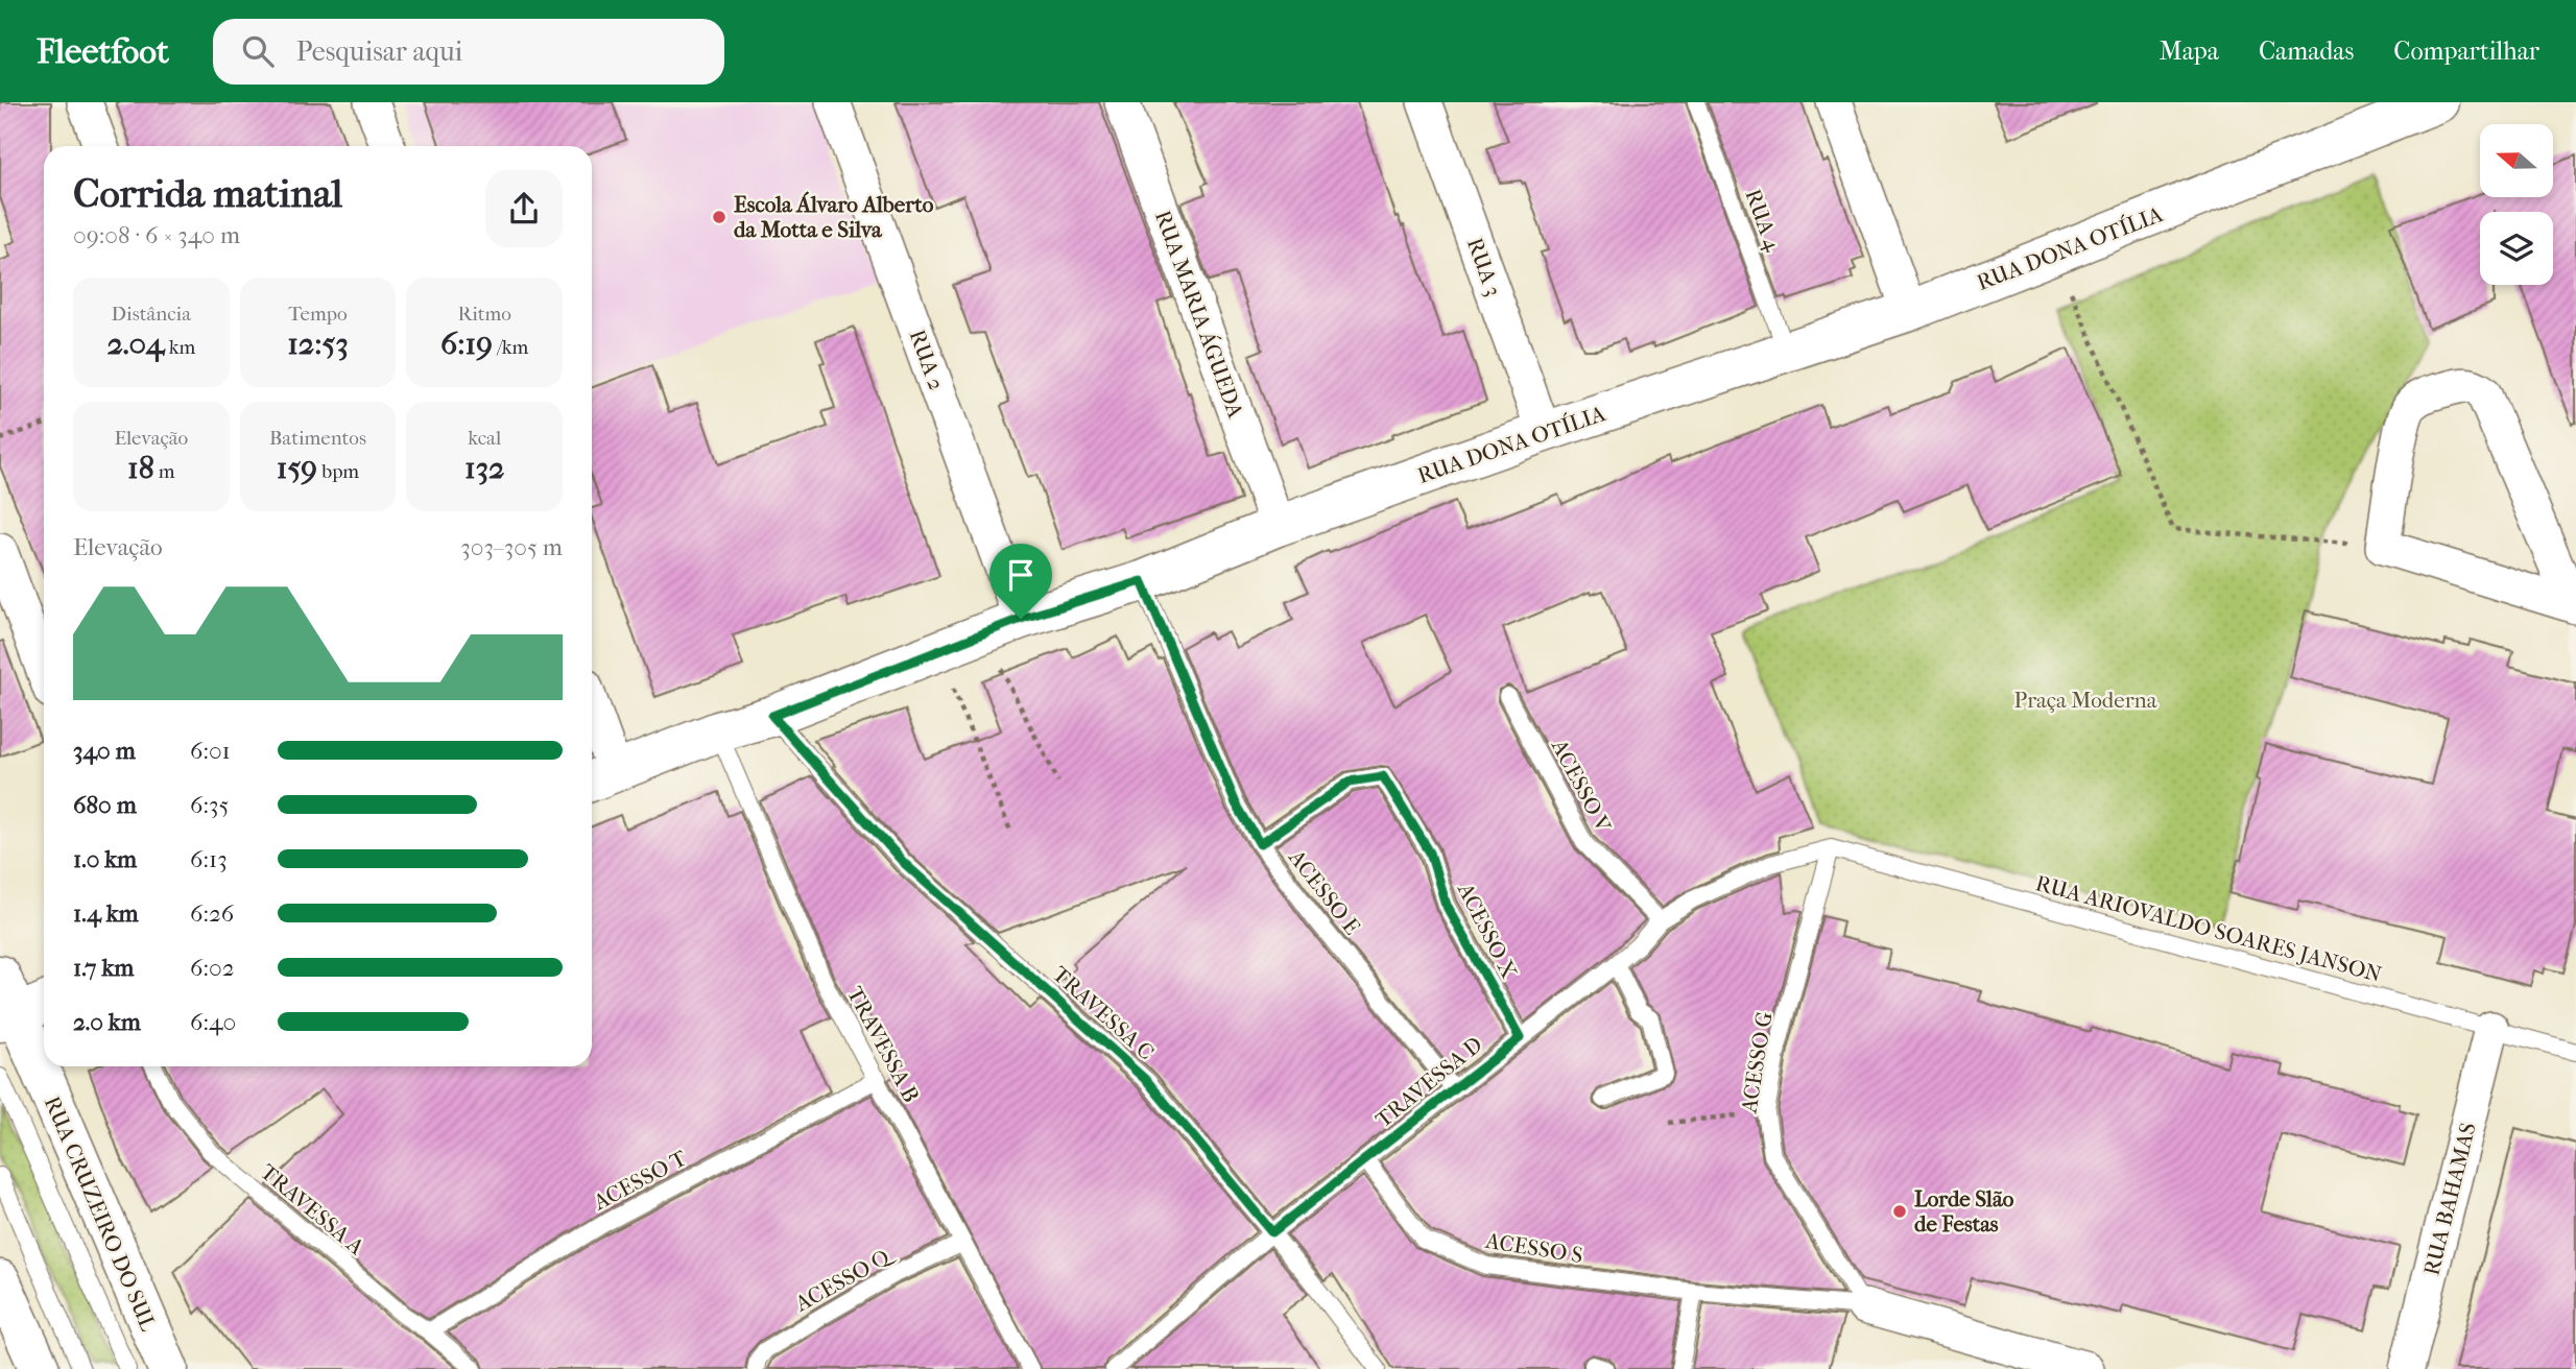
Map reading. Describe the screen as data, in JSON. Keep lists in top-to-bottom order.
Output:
{
  "streets": {
    "street": [
      "RUA DONA OTÍLIA",
      "RUA 3",
      "RUA MARIA ÁGUEDA",
      "RUA 2",
      "RUA BAHAMAS",
      "RUA CRUZEIRO DO SUL"
    ],
    "lane": [
      "RUA 4",
      "ACESSO V",
      "ACESSO E",
      "RUA ARIOVALDO SOARES JANSON",
      "ACESSO X",
      "TRAVESSA C",
      "TRAVESSA B",
      "ACESSO G",
      "TRAVESSA D",
      "ACESSO T",
      "TRAVESSA A",
      "ACESSO S",
      "ACESSO Q"
    ]
  },
  "crossings": [
    ["RUA 4", "RUA DONA OTÍLIA"],
    ["RUA DONA OTÍLIA", "RUA 3"],
    ["RUA DONA OTÍLIA", "RUA MARIA ÁGUEDA"],
    ["RUA DONA OTÍLIA", "RUA 2"],
    ["RUA DONA OTÍLIA", "ACESSO E"],
    ["RUA DONA OTÍLIA", "TRAVESSA C"],
    ["RUA DONA OTÍLIA", "TRAVESSA B"],
    ["ACESSO V", "TRAVESSA D"],
    ["ACESSO E", "ACESSO X"],
    ["ACESSO E", "TRAVESSA D"],
    ["RUA ARIOVALDO SOARES JANSON", "ACESSO G"],
    ["RUA ARIOVALDO SOARES JANSON", "TRAVESSA D"],
    ["RUA ARIOVALDO SOARES JANSON", "RUA BAHAMAS"],
    ["ACESSO X", "TRAVESSA D"],
    ["TRAVESSA C", "TRAVESSA D"],
    ["TRAVESSA B", "ACESSO T"],
    ["TRAVESSA B", "ACESSO Q"],
    ["ACESSO G", "TRAVESSA D"],
    ["ACESSO G", "ACESSO S"],
    ["TRAVESSA D", "ACESSO S"],
    ["ACESSO T", "TRAVESSA A"]
  ],
  "parks": ["Praça Moderna"],
  "places": ["Escola Álvaro Alberto da Motta e Silva", "Lorde Slão de Festas"],
  "north": "left",
  "page": {
    "header": "Fleetfoot",
    "search": "Pesquisar aqui",
    "nav": ["Mapa", "Camadas", "Compartilhar"],
    "heading": ["Corrida matinal", "09:08 · 6 × 340 m"],
    "stats": [
      ["Distância", "2.04 km"],
      ["Tempo", "12:53"],
      ["Ritmo", "6:19 /km"],
      ["Elevação", "18 m"],
      ["Batimentos", "159 bpm"],
      ["kcal", "132"]
    ],
    "chart": ["Elevação", "303–305 m"],
    "list": [
      {
        "name": "340 m",
        "note": "6:01"
      },
      {
        "name": "680 m",
        "note": "6:35"
      },
      {
        "name": "1.0 km",
        "note": "6:13"
      },
      {
        "name": "1.4 km",
        "note": "6:26"
      },
      {
        "name": "1.7 km",
        "note": "6:02"
      },
      {
        "name": "2.0 km",
        "note": "6:40"
      }
    ]
  }
}
